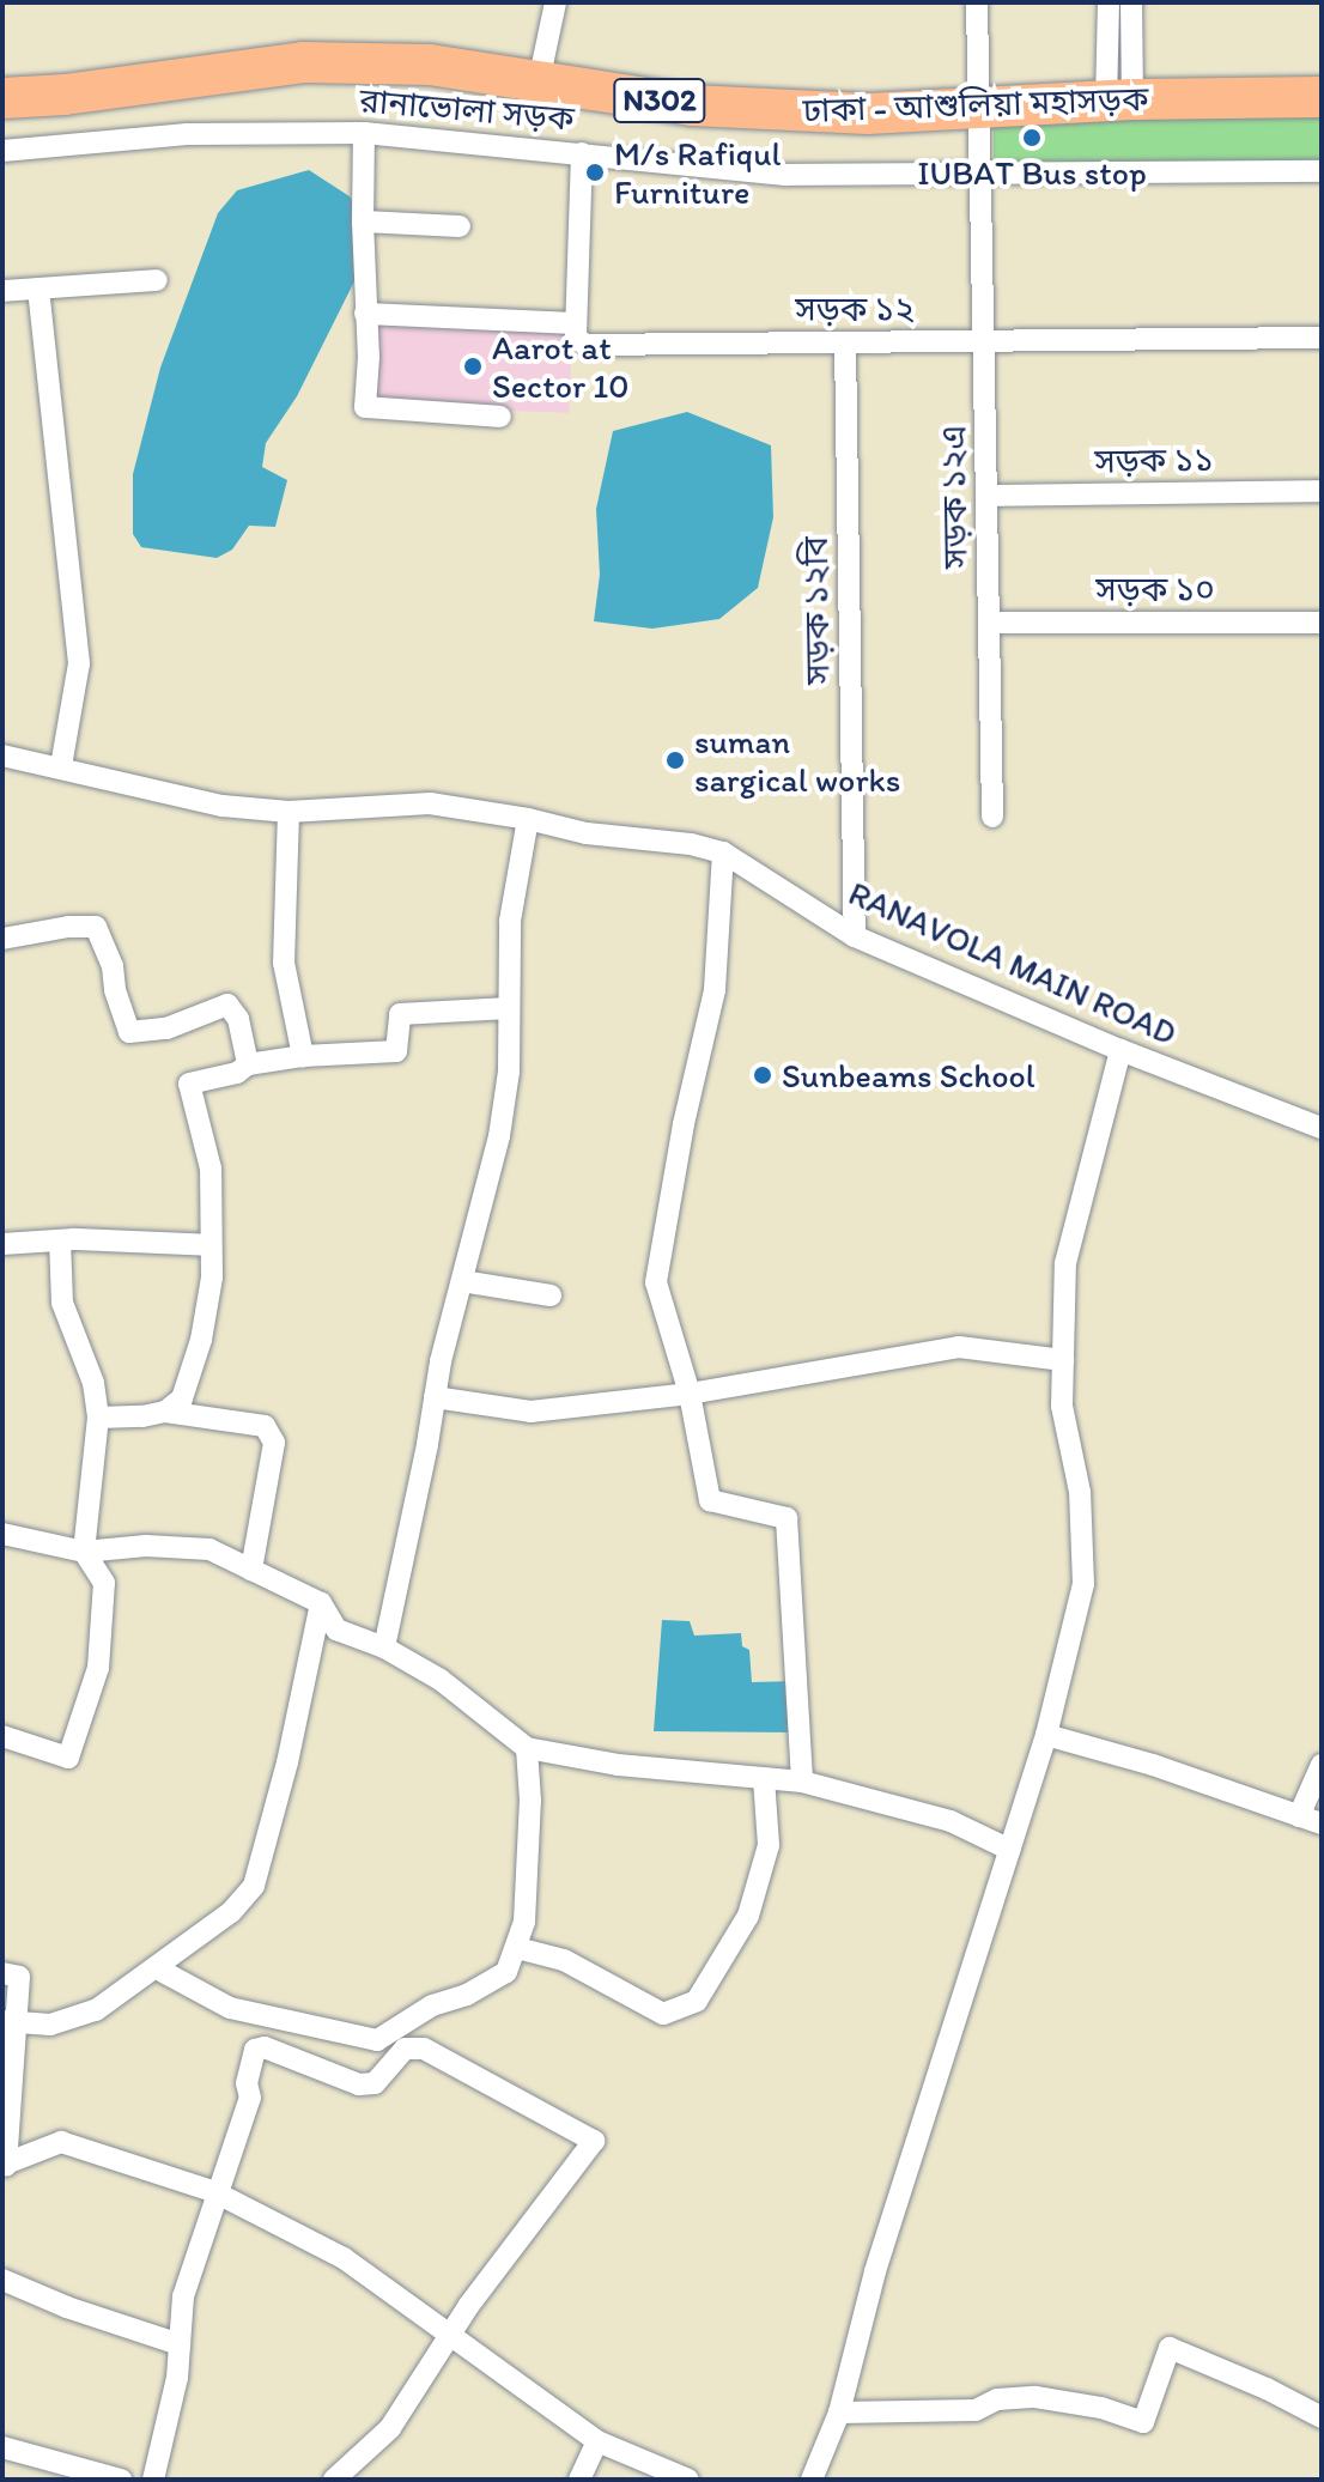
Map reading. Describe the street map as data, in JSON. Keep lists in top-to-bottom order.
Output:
{
  "streets": {
    "highway": ["N302", "ঢাকা - আশুলিয়া মহাসড়ক"],
    "street": [
      "রানাভোলা সড়ক",
      "সড়ক ১২",
      "সড়ক ১১",
      "সড়ক ১২এ",
      "সড়ক ১০",
      "সড়ক ১২বি",
      "RANAVOLA MAIN ROAD"
    ]
  },
  "crossings": [
    ["ঢাকা - আশুলিয়া মহাসড়ক", "সড়ক ১২এ"],
    ["রানাভোলা সড়ক", "সড়ক ১২এ"],
    ["সড়ক ১২", "সড়ক ১২এ"],
    ["সড়ক ১২", "সড়ক ১২বি"],
    ["সড়ক ১১", "সড়ক ১২এ"],
    ["সড়ক ১২এ", "সড়ক ১০"],
    ["সড়ক ১২বি", "RANAVOLA MAIN ROAD"]
  ],
  "places": [
    "IUBAT Bus stop",
    "M/s Rafiqul Furniture",
    "Aarot at Sector 10",
    "suman sargical works",
    "Sunbeams School"
  ]
}
